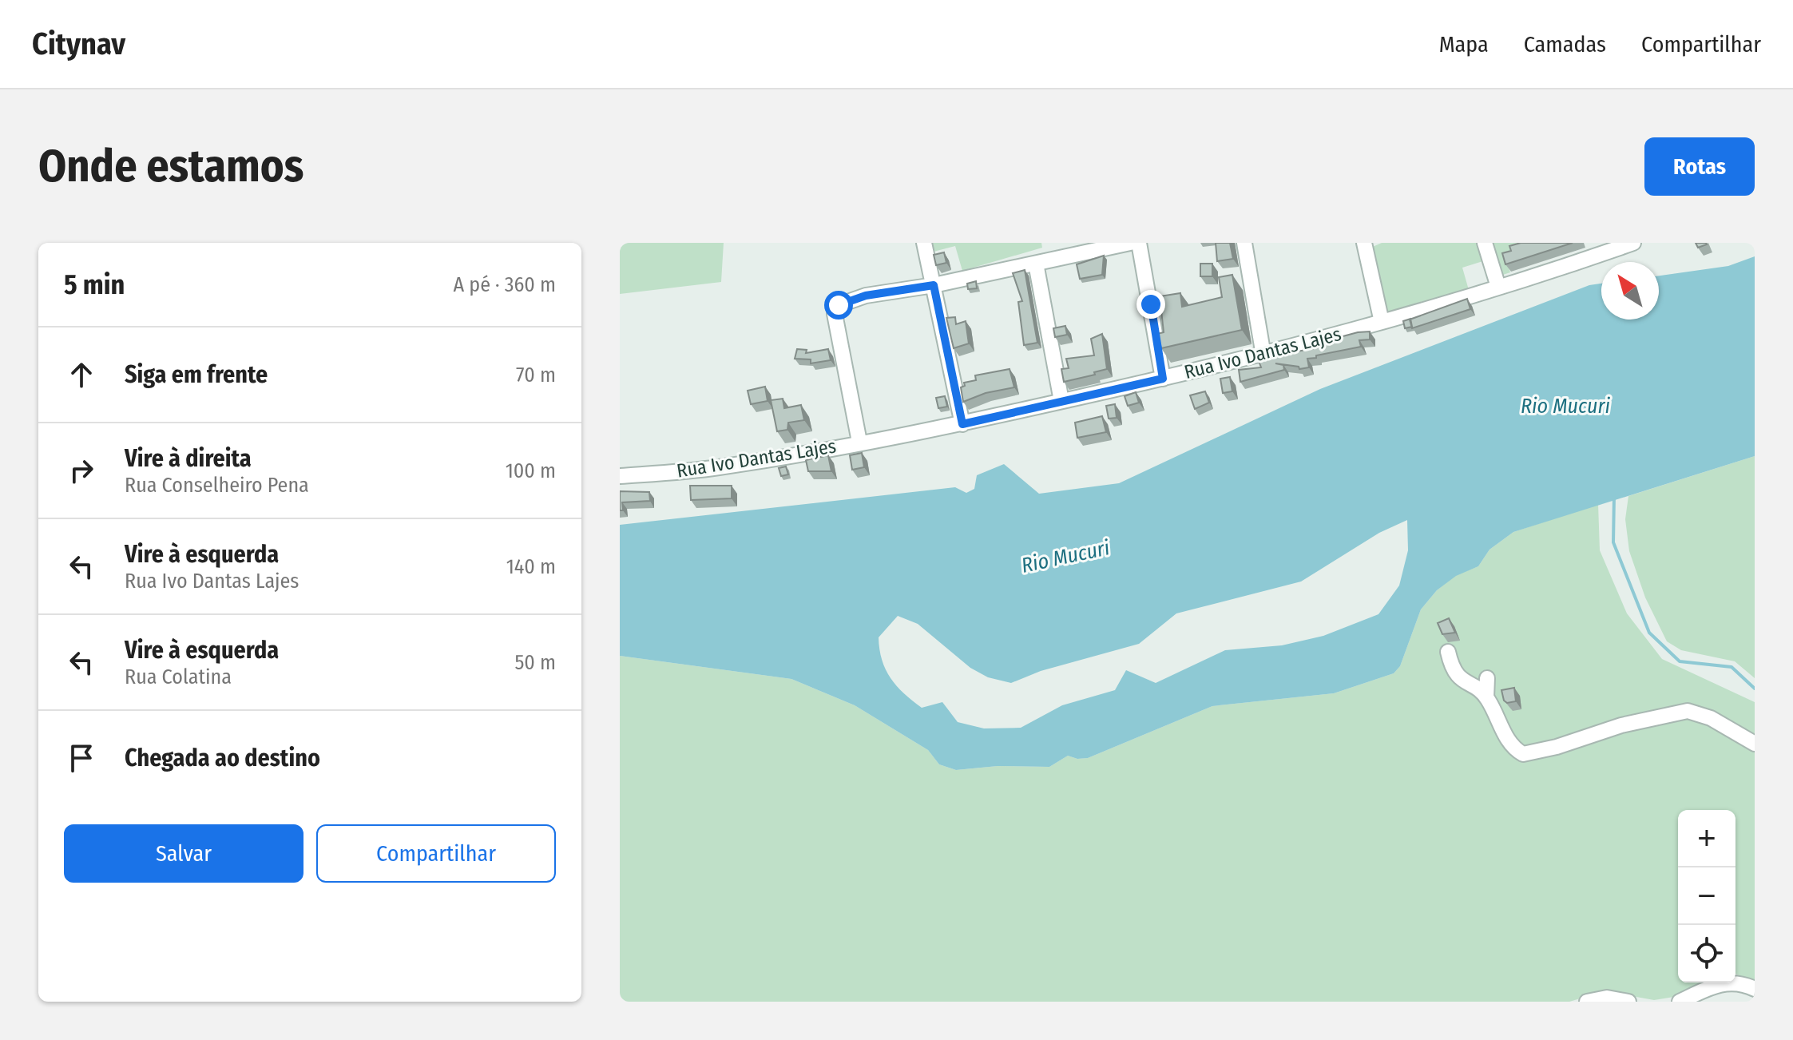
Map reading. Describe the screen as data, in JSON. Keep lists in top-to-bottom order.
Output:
{
  "streets": {
    "street": ["Rua Ivo Dantas Lajes"]
  },
  "water": ["Rio Mucuri"],
  "north": "top left",
  "page": {
    "header": "Citynav",
    "nav": ["Mapa", "Camadas", "Compartilhar"],
    "buttons": [
      "Rotas",
      ["Salvar", "Compartilhar"]
    ],
    "title": "Onde estamos",
    "heading": ["5 min", "A pé · 360 m"],
    "list": [
      ["Siga em frente", "70 m"],
      ["Vire à direita", "Rua Conselheiro Pena", "100 m"],
      ["Vire à esquerda", "Rua Ivo Dantas Lajes", "140 m"],
      ["Vire à esquerda", "Rua Colatina", "50 m"],
      "Chegada ao destino"
    ],
    "map_buttons": ["+", "−"]
  }
}
